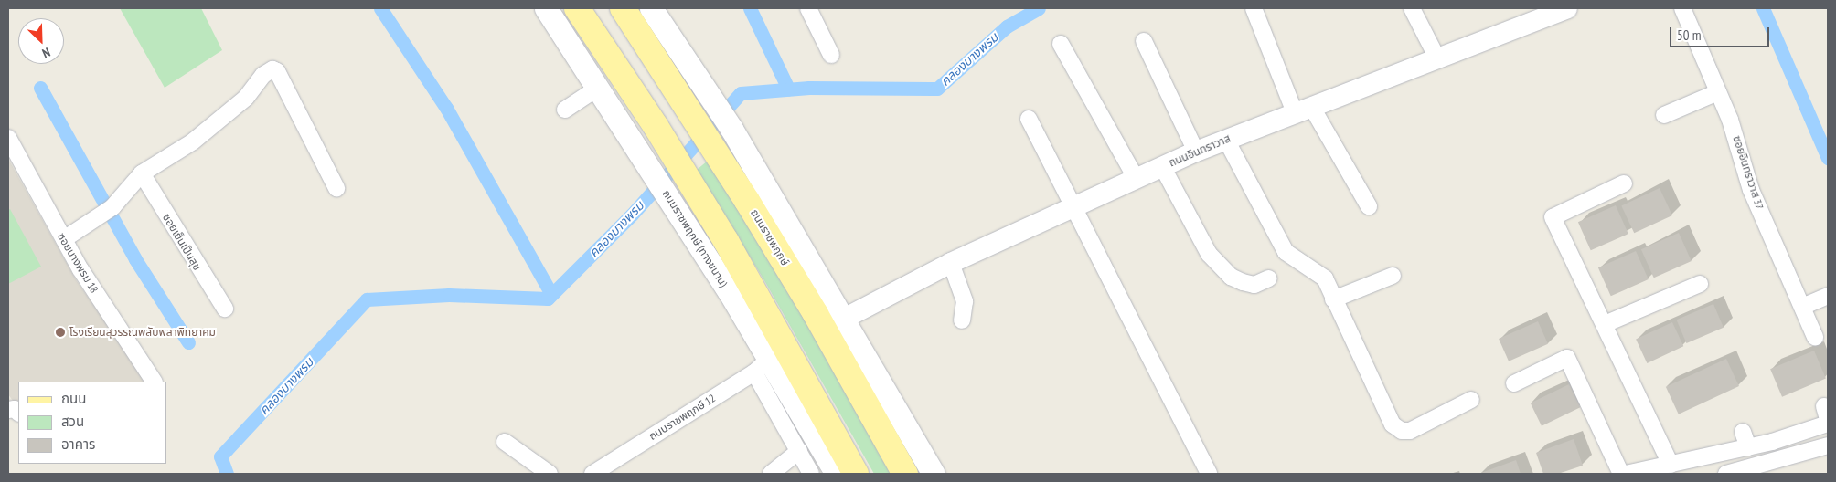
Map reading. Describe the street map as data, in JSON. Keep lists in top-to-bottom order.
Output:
{
  "streets": {
    "main road": ["ถนนราชพฤกษ์", "ถนนราชพฤกษ์ (ทางขนาน)"],
    "street": [
      "ถนนอินทราวาส",
      "ซอยอินทราวาส 37",
      "ซอยเย็นเป็นสุข",
      "ซอยบางพรม 18",
      "ถนนราชพฤกษ์ 12"
    ]
  },
  "crossings": [
    ["ถนนราชพฤกษ์ (ทางขนาน)", "ถนนราชพฤกษ์ 12"]
  ],
  "water": ["คลองบางพรม"],
  "places": ["โรงเรียนสุวรรณพลับพลาพิทยาคม"],
  "legend": ["ถนน", "สวน", "อาคาร"],
  "scale_bar": "50 m",
  "north": "bottom right"
}
